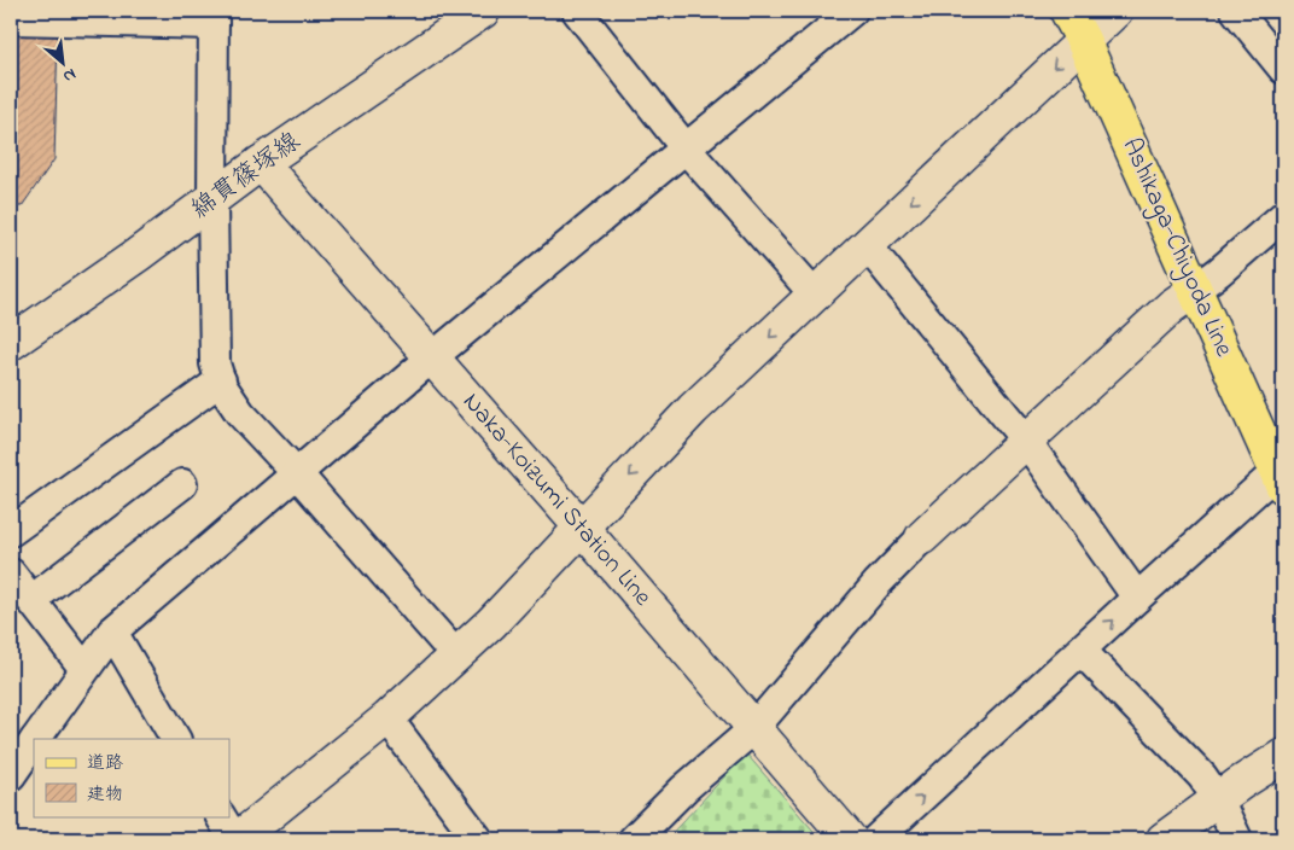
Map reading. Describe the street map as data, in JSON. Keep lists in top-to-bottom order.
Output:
{
  "streets": {
    "main road": ["Ashikaga-Chiyoda Line"],
    "street": ["綿貫篠塚線", "Naka-Koizumi Station Line"]
  },
  "crossings": [
    ["綿貫篠塚線", "Naka-Koizumi Station Line"]
  ],
  "legend": ["道路", "建物"],
  "north": "bottom right"
}
